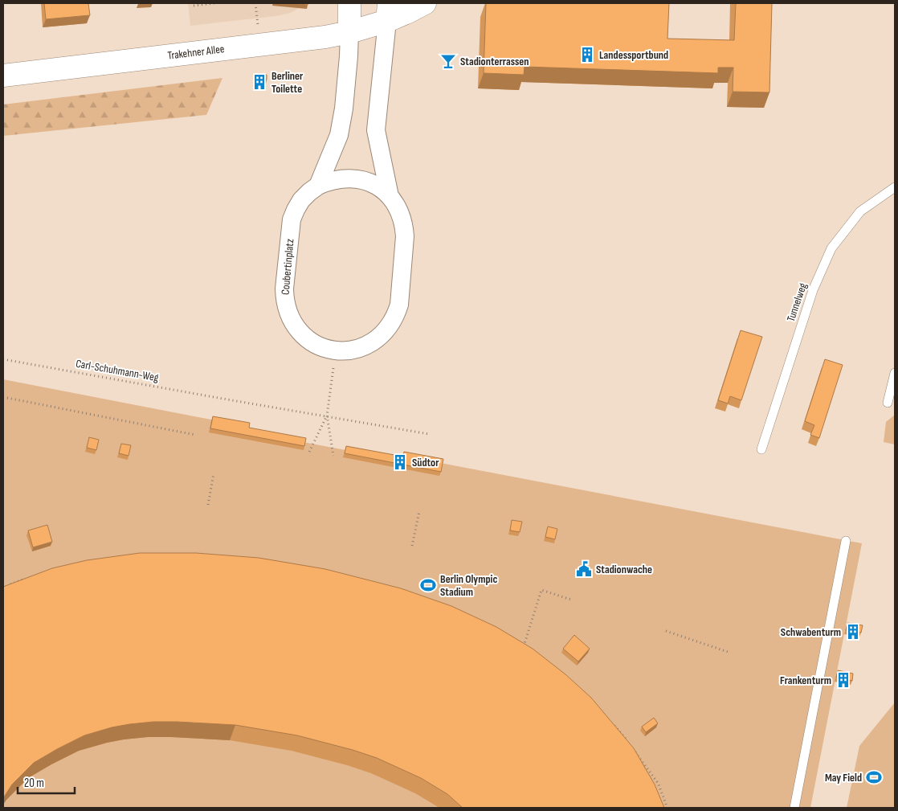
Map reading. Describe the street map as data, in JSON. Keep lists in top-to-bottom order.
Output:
{
  "streets": {
    "main road": ["Trakehner Allee"],
    "street": ["Coubertinplatz"],
    "lane": ["Tunnelweg"],
    "path": ["Carl-Schuhmann-Weg"]
  },
  "crossings": [
    ["Trakehner Allee", "Coubertinplatz"]
  ],
  "places": {
    "building": [
      "Landessportbund",
      "Berliner Toilette",
      "Südtor",
      "Schwabenturm",
      "Frankenturm"
    ],
    "bar": ["Stadionterrassen"],
    "public building": ["Stadionwache"],
    "sports": ["Berlin Olympic Stadium", "May Field"]
  },
  "scale_bar": "20 m"
}
